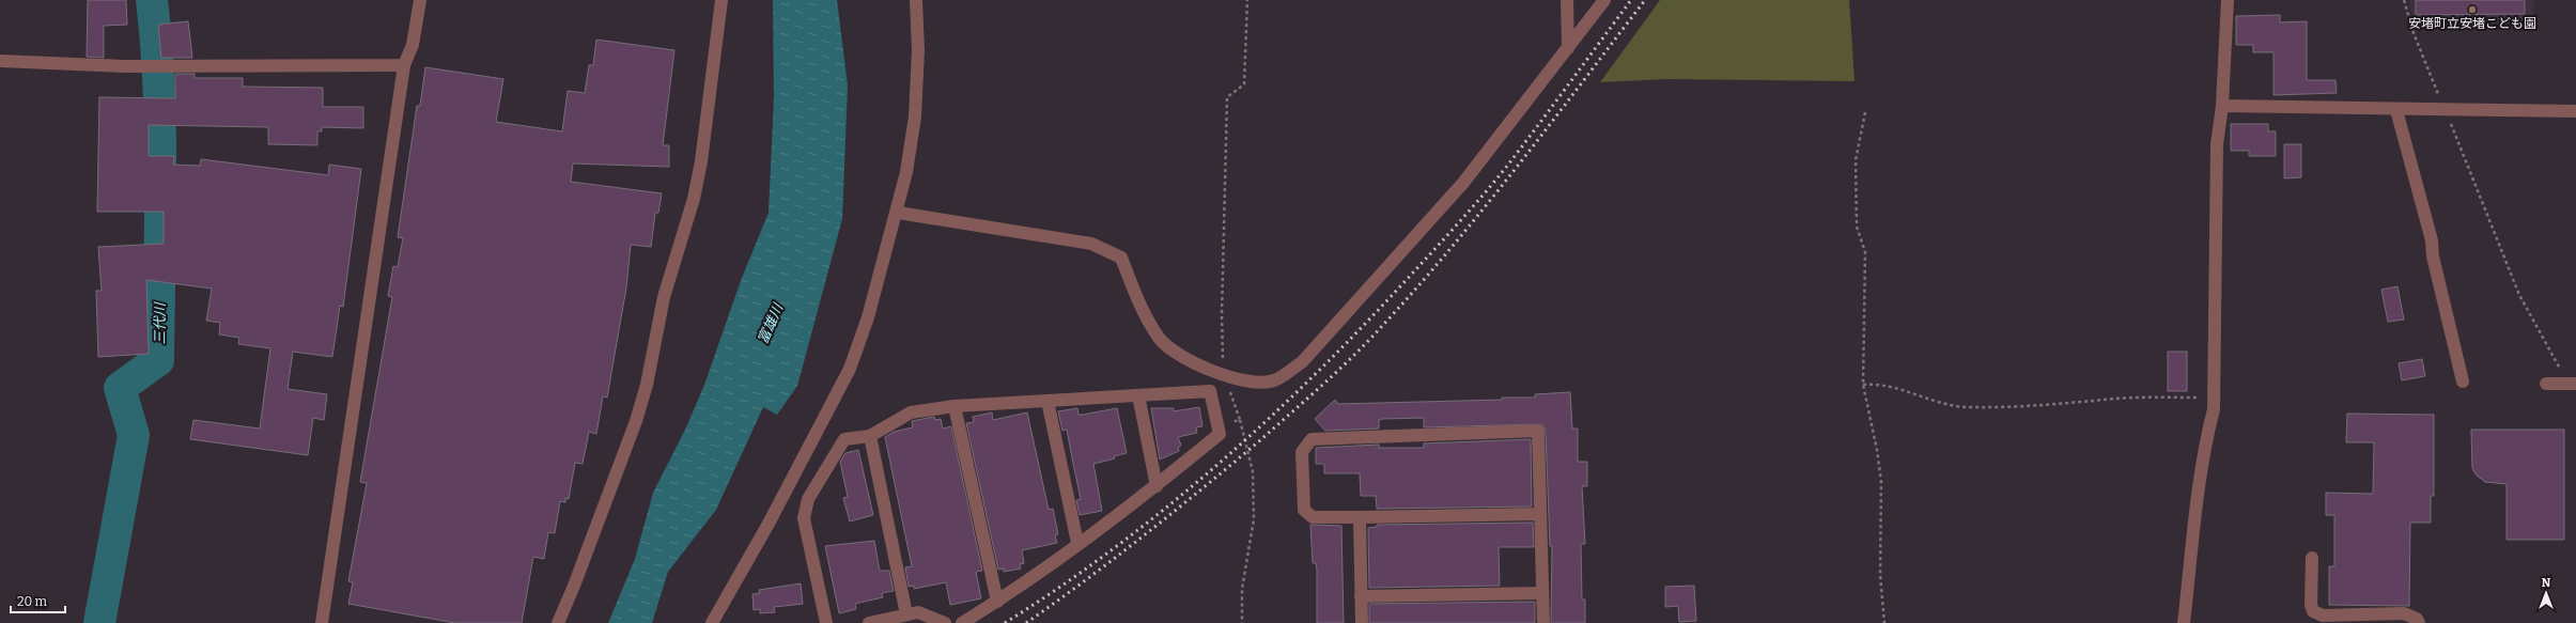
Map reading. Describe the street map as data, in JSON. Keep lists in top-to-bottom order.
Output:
{
  "water": ["三代川", "富雄川"],
  "places": ["安堵町立安堵こども園"],
  "scale_bar": "20 m",
  "north": "top"
}
